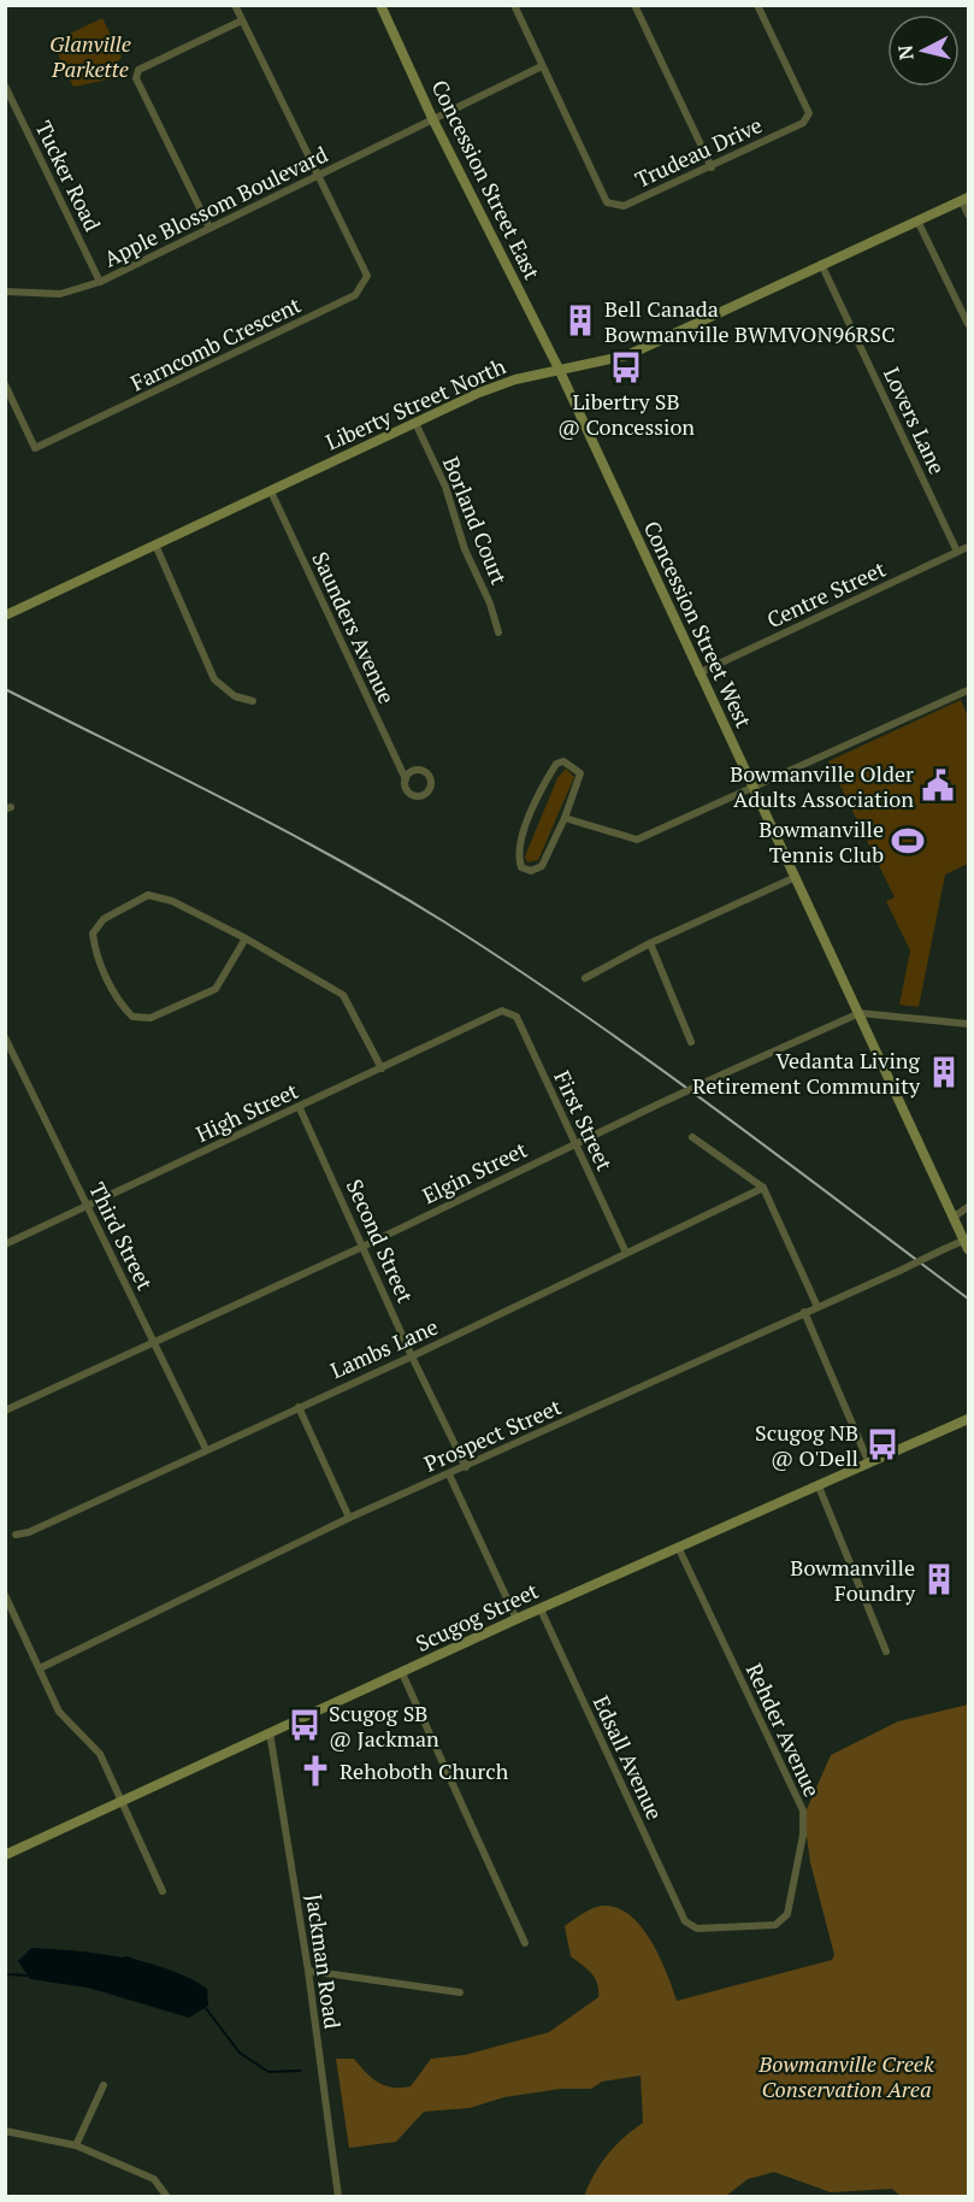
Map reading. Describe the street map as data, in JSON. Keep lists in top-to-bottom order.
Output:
{
  "streets": {
    "street": [
      "Trudeau Drive",
      "Tucker Road",
      "Concession Street East",
      "Apple Blossom Boulevard",
      "Farncomb Crescent",
      "Liberty Street North",
      "Lovers Lane",
      "Borland Court",
      "Centre Street",
      "Concession Street West",
      "Saunders Avenue",
      "High Street",
      "First Street",
      "Elgin Street",
      "Third Street",
      "Second Street",
      "Lambs Lane",
      "Prospect Street",
      "Scugog Street",
      "Rehder Avenue",
      "Edsall Avenue",
      "Jackman Road"
    ]
  },
  "crossings": [
    ["Trudeau Drive", "Apple Blossom Boulevard"],
    ["Tucker Road", "Apple Blossom Boulevard"],
    ["Concession Street East", "Apple Blossom Boulevard"],
    ["Concession Street East", "Liberty Street North"],
    ["Concession Street East", "Concession Street West"],
    ["Apple Blossom Boulevard", "Farncomb Crescent"],
    ["Liberty Street North", "Lovers Lane"],
    ["Liberty Street North", "Borland Court"],
    ["Liberty Street North", "Concession Street West"],
    ["Liberty Street North", "Saunders Avenue"],
    ["Lovers Lane", "Centre Street"],
    ["Centre Street", "Concession Street West"],
    ["Concession Street West", "Elgin Street"],
    ["Concession Street West", "Prospect Street"],
    ["High Street", "First Street"],
    ["High Street", "Third Street"],
    ["High Street", "Second Street"],
    ["First Street", "Elgin Street"],
    ["First Street", "Lambs Lane"],
    ["Elgin Street", "Third Street"],
    ["Elgin Street", "Second Street"],
    ["Third Street", "Lambs Lane"],
    ["Second Street", "Lambs Lane"],
    ["Second Street", "Prospect Street"],
    ["Scugog Street", "Rehder Avenue"],
    ["Scugog Street", "Edsall Avenue"],
    ["Scugog Street", "Jackman Road"],
    ["Rehder Avenue", "Edsall Avenue"]
  ],
  "parks": ["Glanville Parkette", "Bowmanville Creek Conservation Area"],
  "places": {
    "building": ["Bell Canada Bowmanville BWMVON96RSC", "Vedanta Living Retirement Community", "Bowmanville Foundry"],
    "bus stop": ["Libertry SB @ Concession", "Scugog NB @ O'Dell", "Scugog SB @ Jackman"],
    "public building": ["Bowmanville Older Adults Association"],
    "sports": ["Bowmanville Tennis Club"],
    "church": ["Rehoboth Church"]
  },
  "north": "left"
}
